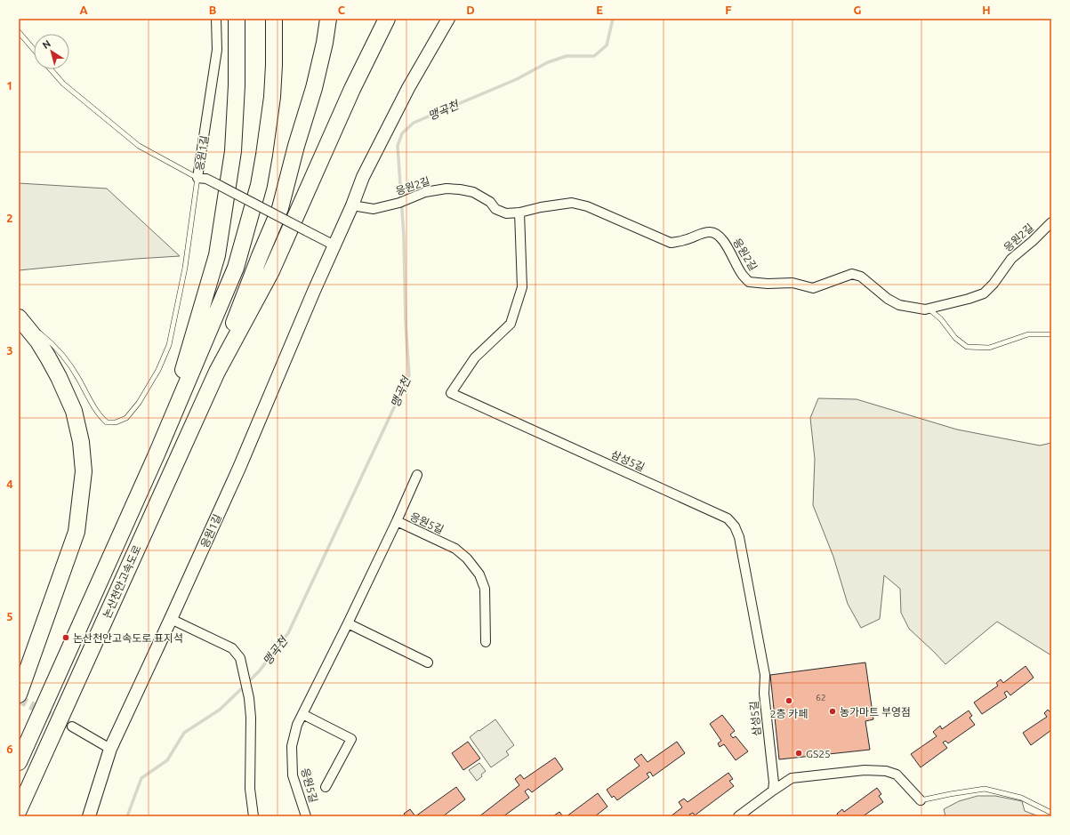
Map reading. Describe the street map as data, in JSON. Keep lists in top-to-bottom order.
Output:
{
  "streets": {
    "highway": ["논산천안고속도로"],
    "street": [
      "응원1길",
      "응원2길",
      "삼성5길",
      "응원5길"
    ]
  },
  "crossings": [
    ["응원1길", "응원2길"],
    ["응원2길", "삼성5길"]
  ],
  "water": ["맹곡천"],
  "places": [
    "논산천안고속도로 표지석",
    "2층 카페",
    "농가마트 부영점",
    "GS25"
  ],
  "house_numbers": ["62"],
  "north": "top left",
  "grid": {
    "columns": [
      "A",
      "B",
      "C",
      "D",
      "E",
      "F",
      "G",
      "H"
    ],
    "rows": [
      "1",
      "2",
      "3",
      "4",
      "5",
      "6"
    ]
  }
}
